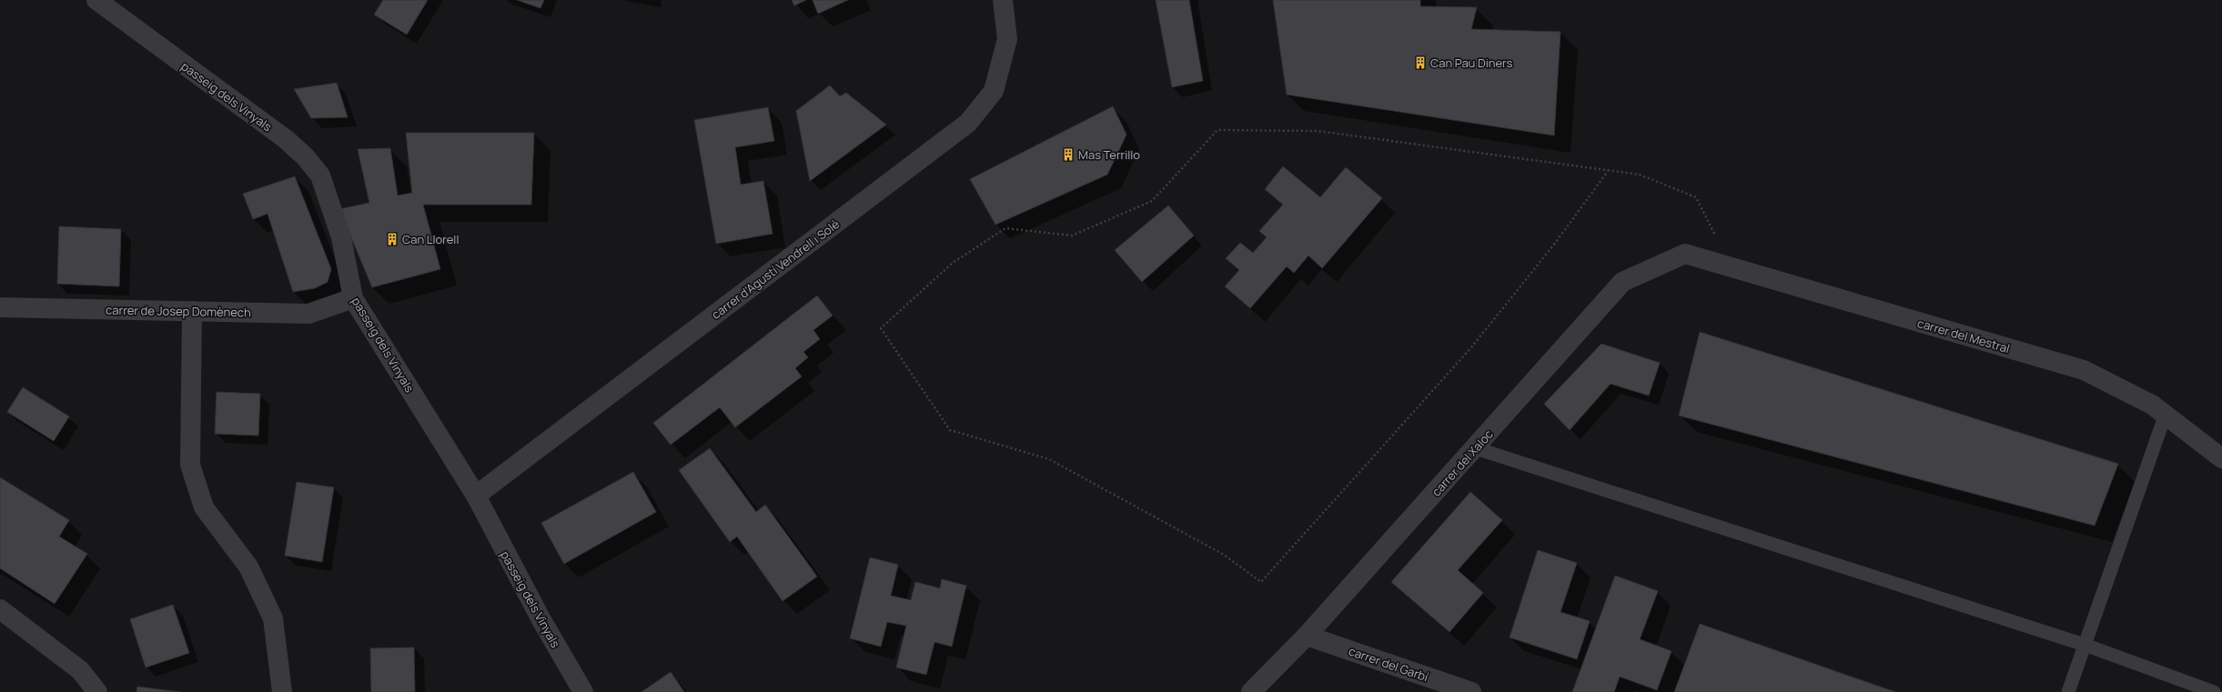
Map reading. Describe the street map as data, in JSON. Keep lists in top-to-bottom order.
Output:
{
  "streets": {
    "street": [
      "passeig dels Vinyals",
      "carrer d'Agustí Vendrell i Solé",
      "carrer de Josep Domènech",
      "carrer del Mestral",
      "carrer del Xaloc",
      "carrer del Garbí"
    ]
  },
  "crossings": [
    ["passeig dels Vinyals", "carrer d'Agustí Vendrell i Solé"],
    ["passeig dels Vinyals", "carrer de Josep Domènech"],
    ["carrer del Mestral", "carrer del Xaloc"],
    ["carrer del Xaloc", "carrer del Garbí"]
  ],
  "places": {
    "building": ["Can Pau Diners", "Mas Terrillo", "Can Llorell"]
  }
}
